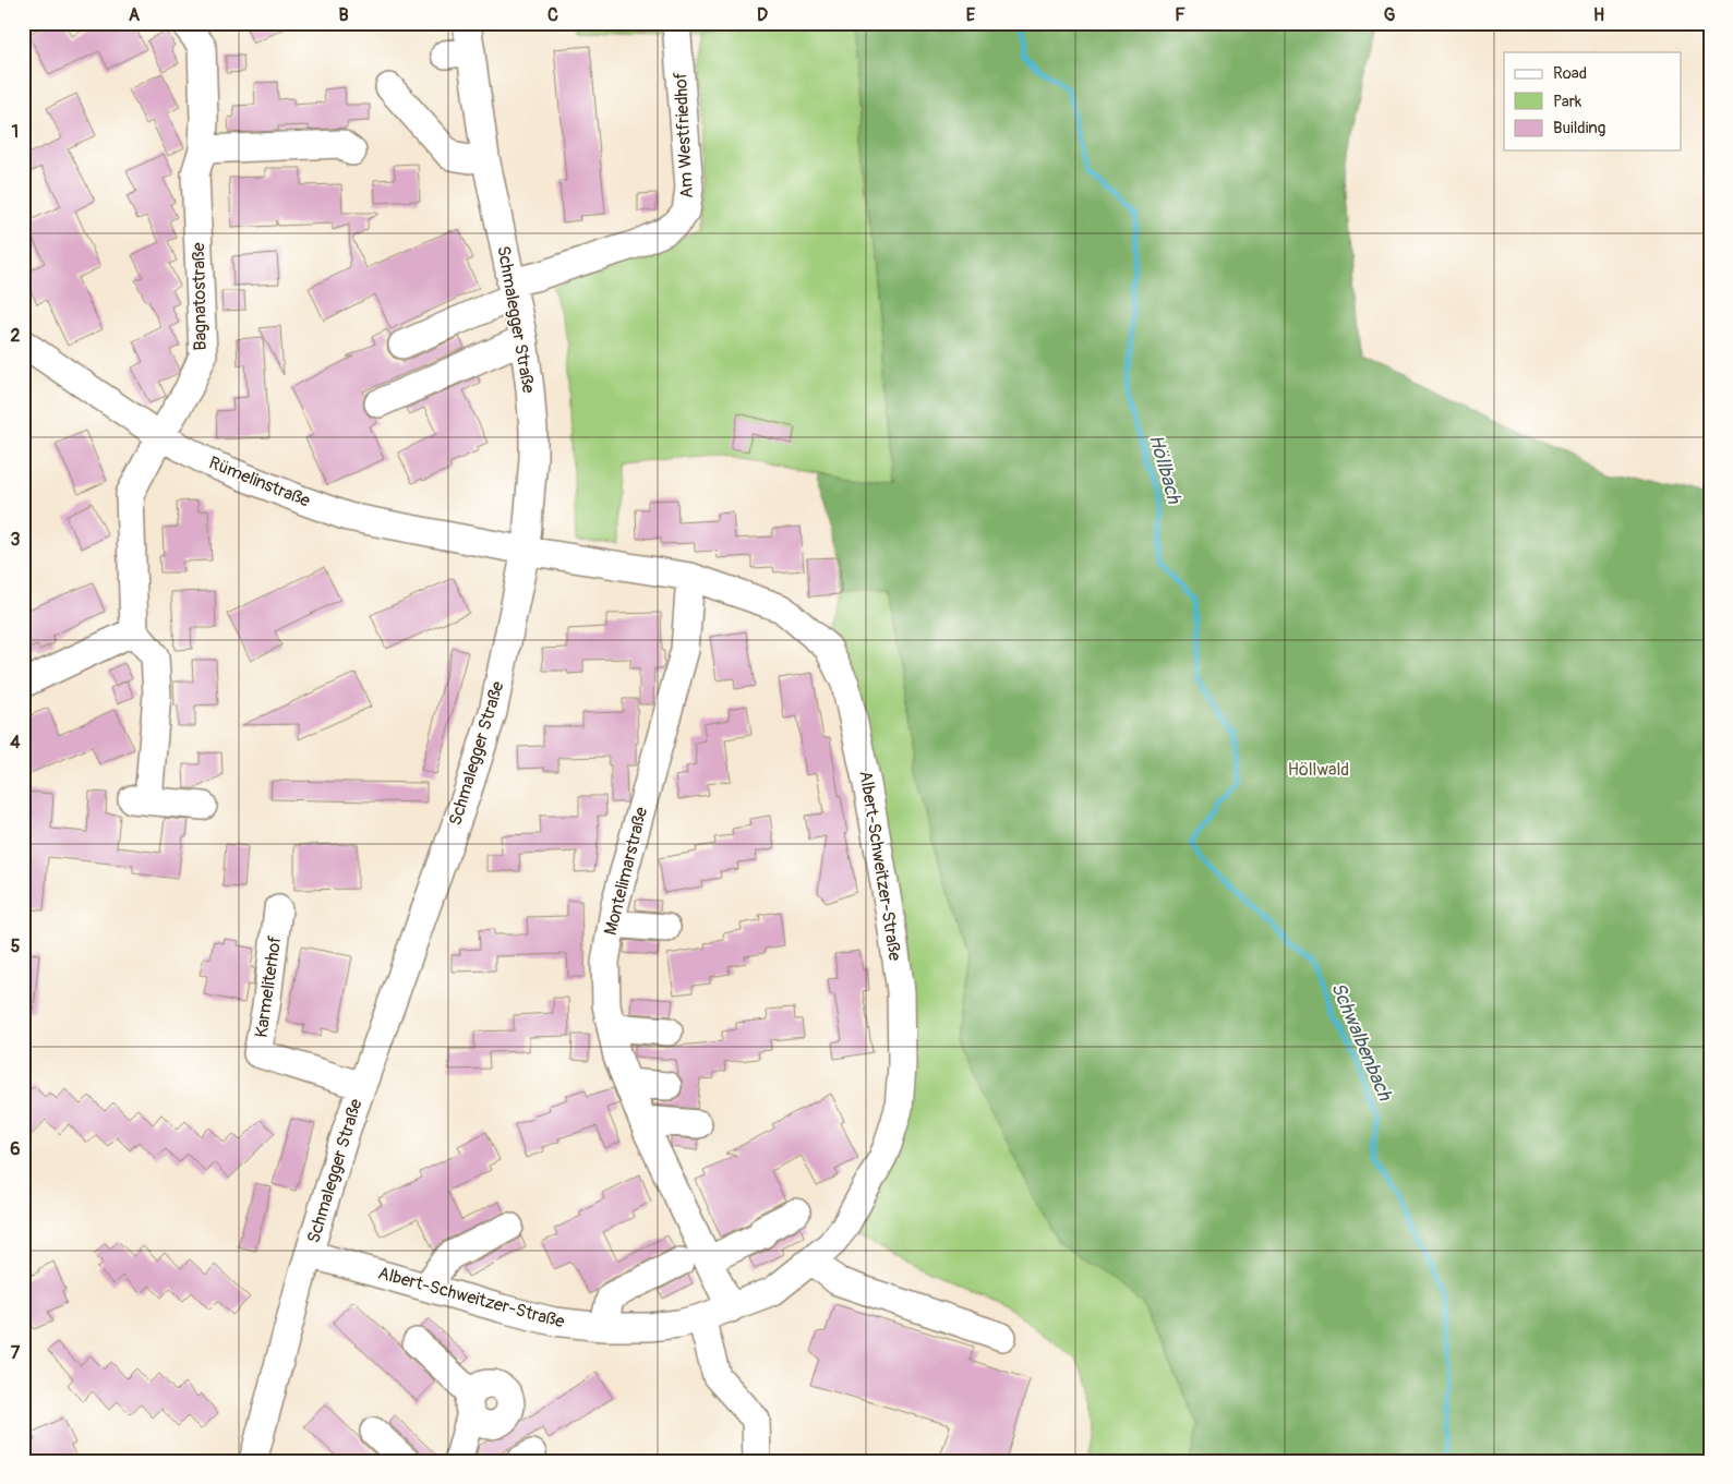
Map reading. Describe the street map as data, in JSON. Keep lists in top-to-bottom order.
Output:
{
  "streets": {
    "street": [
      "Am Westfriedhof",
      "Bagnatostraße",
      "Schmalegger Straße",
      "Rümelinstraße",
      "Albert-Schweitzer-Straße",
      "Montelimarstraße",
      "Karmeliterhof"
    ]
  },
  "crossings": [
    ["Am Westfriedhof", "Schmalegger Straße"],
    ["Bagnatostraße", "Rümelinstraße"],
    ["Schmalegger Straße", "Rümelinstraße"],
    ["Schmalegger Straße", "Albert-Schweitzer-Straße"],
    ["Schmalegger Straße", "Karmeliterhof"],
    ["Rümelinstraße", "Albert-Schweitzer-Straße"],
    ["Albert-Schweitzer-Straße", "Montelimarstraße"]
  ],
  "water": ["Höllbach", "Schwalbenbach"],
  "parks": ["Höllwald"],
  "legend": ["Road", "Park", "Building"],
  "grid": {
    "columns": [
      "A",
      "B",
      "C",
      "D",
      "E",
      "F",
      "G",
      "H"
    ],
    "rows": [
      "1",
      "2",
      "3",
      "4",
      "5",
      "6",
      "7"
    ]
  }
}
